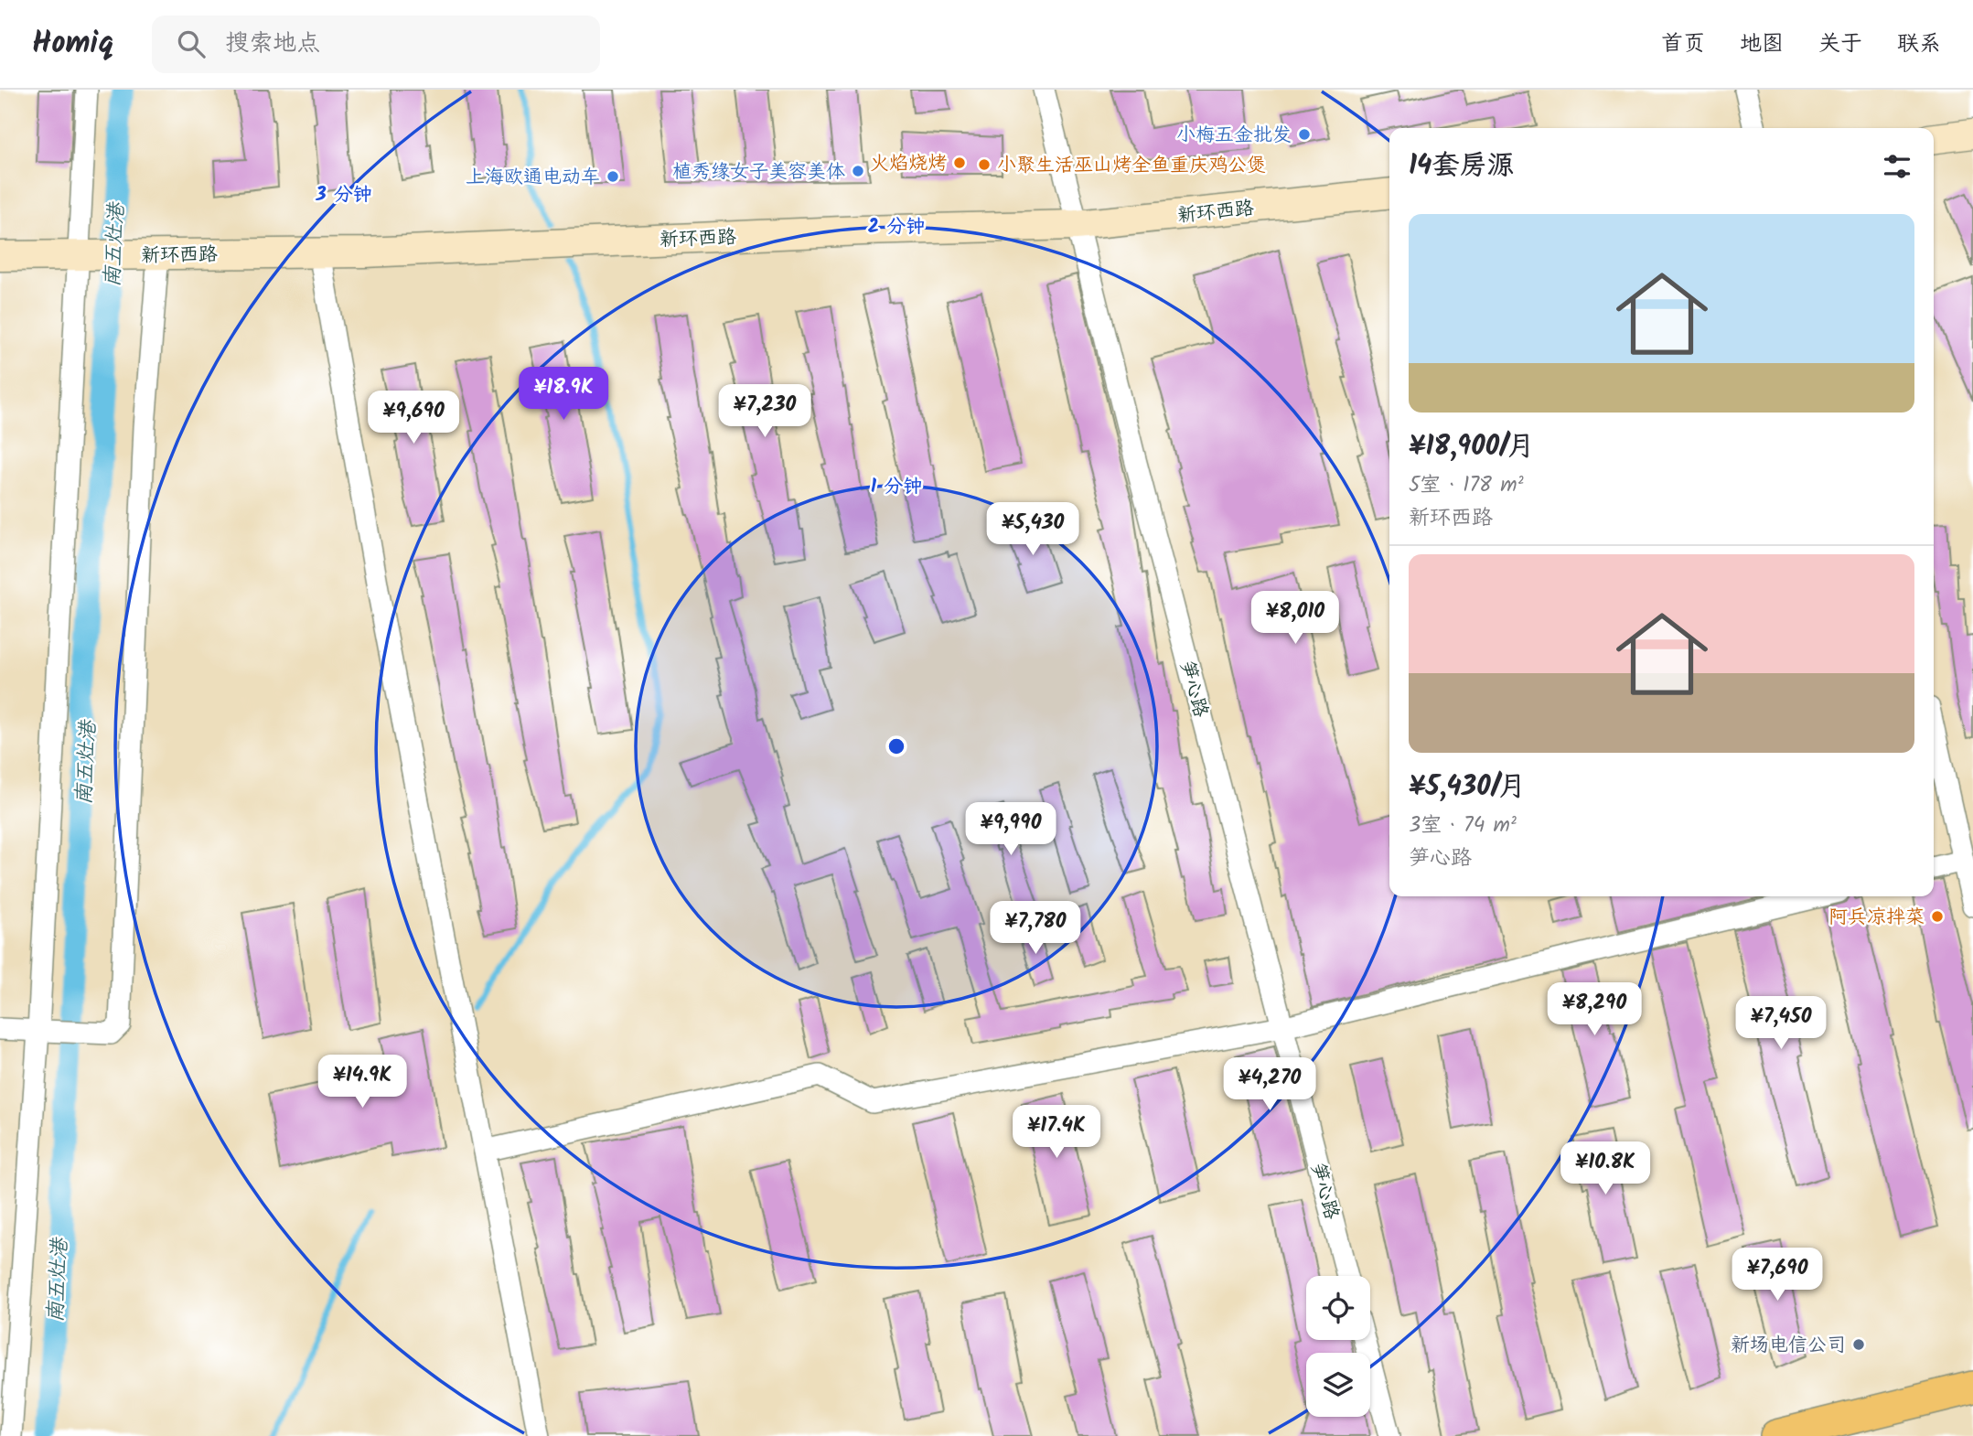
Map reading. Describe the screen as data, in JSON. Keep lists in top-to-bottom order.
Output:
{
  "streets": {
    "street": ["新环西路", "笋心路"]
  },
  "crossings": [
    ["新环西路", "笋心路"]
  ],
  "water": ["南五灶港"],
  "places": [
    "小梅五金批发",
    "火焰烧烤",
    "小聚生活巫山烤全鱼重庆鸡公煲",
    "植秀缘女子美容美体",
    "上海欧通电动车",
    "阿兵凉拌菜",
    "新场电信公司"
  ],
  "page": {
    "header": "Homiq",
    "search": "搜索地点",
    "nav": [
      "首页",
      "地图",
      "关于",
      "联系"
    ],
    "heading": "14套房源",
    "list": [
      {
        "name": "¥18,900/月",
        "note": "5室 · 178 m² · 新环西路"
      },
      {
        "name": "¥5,430/月",
        "note": "3室 · 74 m² · 笋心路"
      }
    ],
    "price": [
      "¥18.9K",
      "¥7,230",
      "¥9,690",
      "¥5,430",
      "¥8,010",
      "¥9,990",
      "¥7,780",
      "¥8,290",
      "¥7,450",
      "¥14.9K",
      "¥4,270",
      "¥17.4K",
      "¥10.8K",
      "¥7,690"
    ]
  },
  "rings": ["3 分钟", "2 分钟", "1 分钟"]
}
